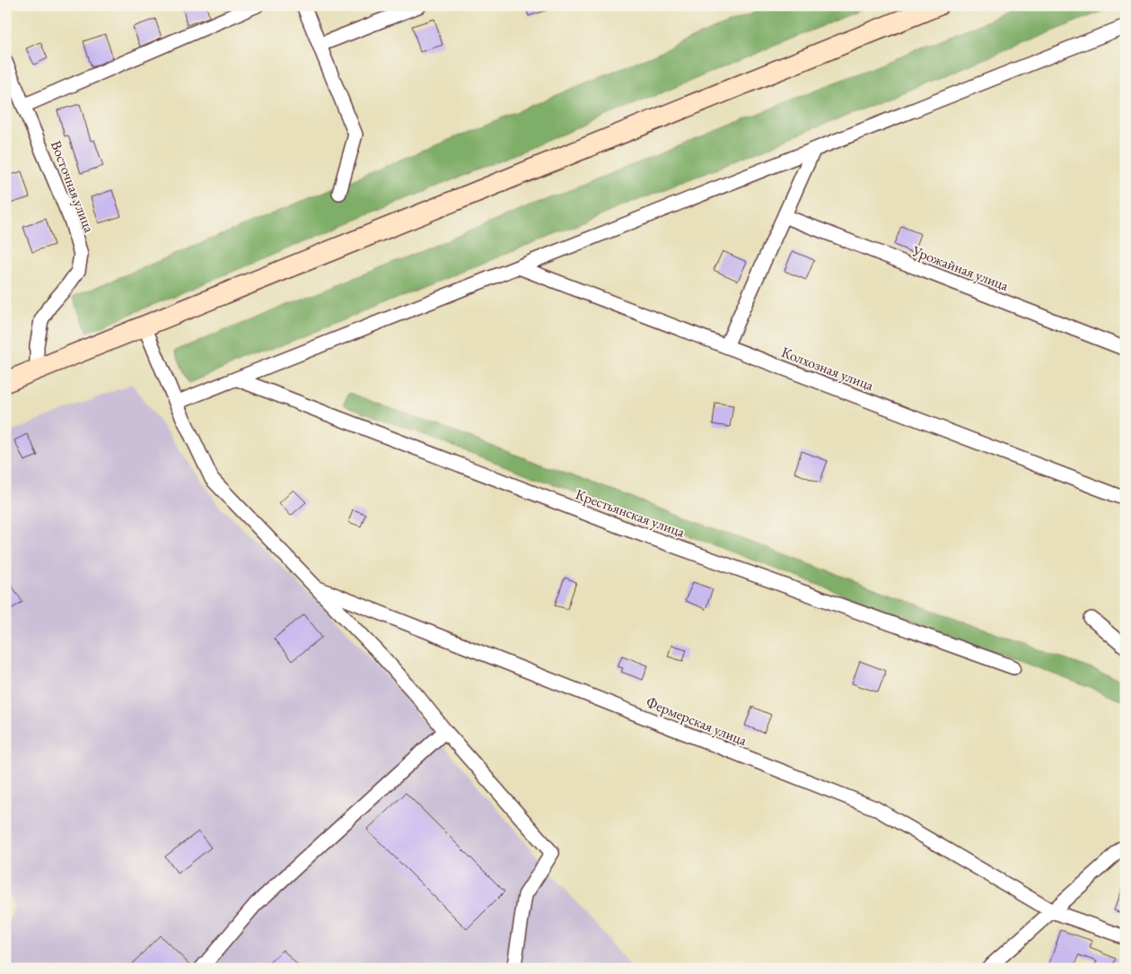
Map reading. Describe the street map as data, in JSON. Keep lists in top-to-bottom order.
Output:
{
  "streets": {
    "street": [
      "Восточная улица",
      "Урожайная улица",
      "Колхозная улица",
      "Крестьянская улица",
      "Фермерская улица"
    ]
  }
}
